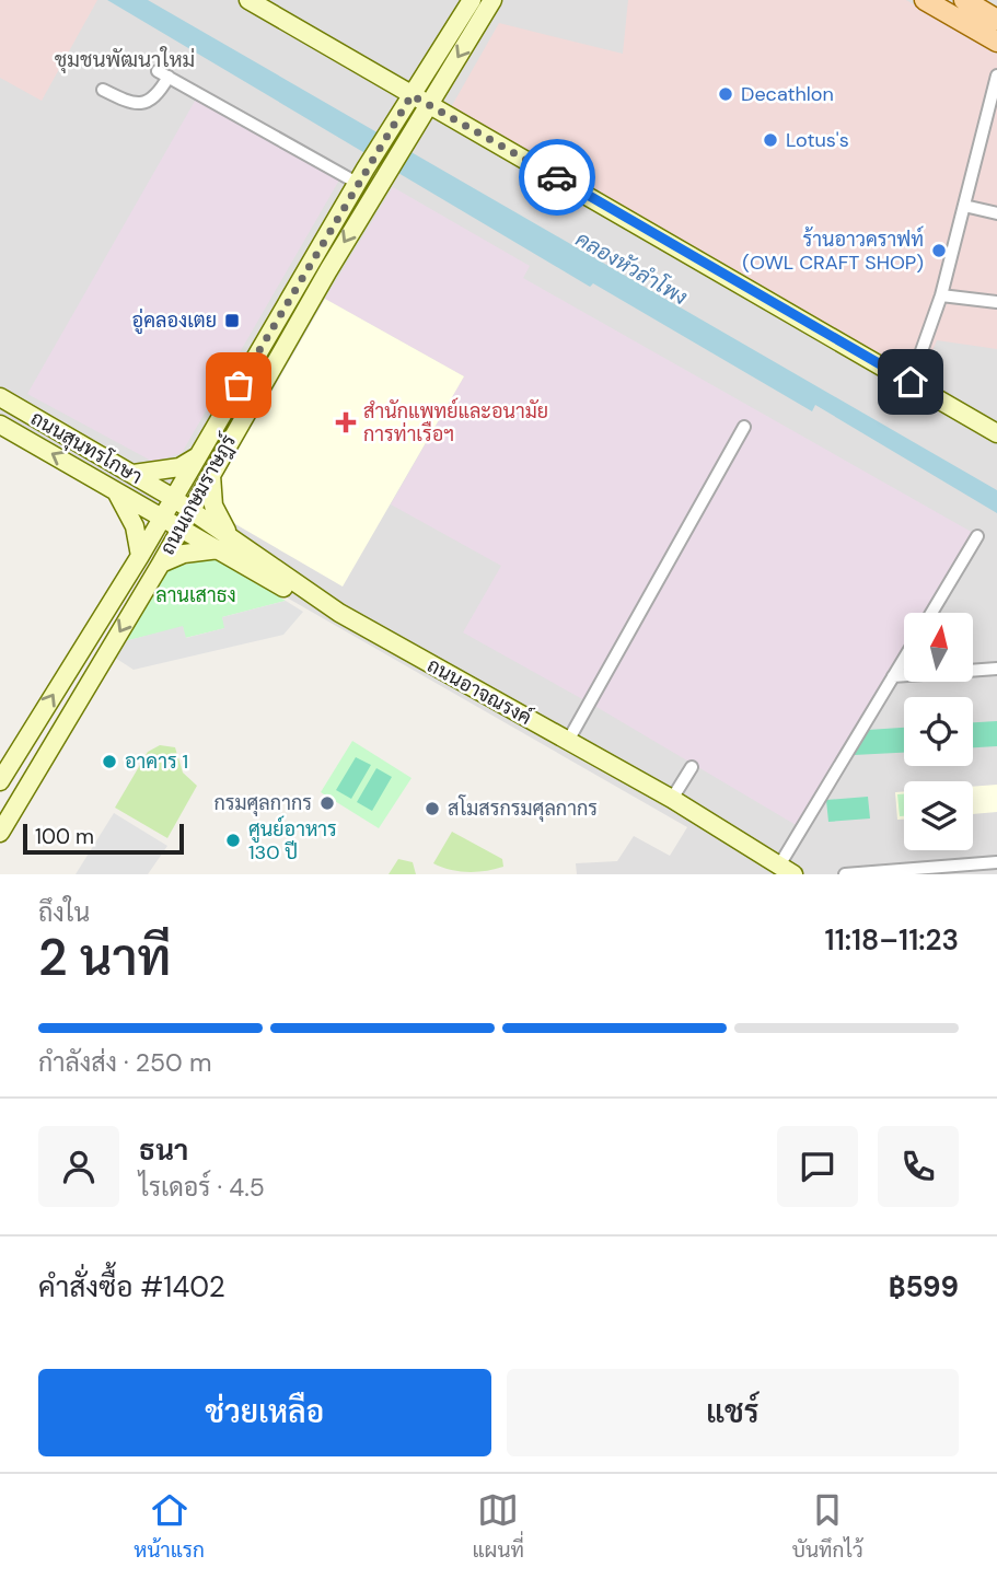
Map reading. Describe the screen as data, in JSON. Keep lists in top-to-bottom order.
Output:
{
  "streets": {
    "street": ["ถนนสุนทรโกษา", "ถนนเกษมราษฎร์", "ถนนอาจณรงค์"]
  },
  "crossings": [
    ["ถนนสุนทรโกษา", "ถนนเกษมราษฎร์"],
    ["ถนนสุนทรโกษา", "ถนนอาจณรงค์"],
    ["ถนนเกษมราษฎร์", "ถนนอาจณรงค์"]
  ],
  "districts": ["ชุมชนพัฒนาใหม่"],
  "water": ["คลองหัวลำโพง"],
  "parks": ["ลานเสาธง"],
  "places": {
    "other": [
      "Decathlon",
      "Lotus's",
      "ร้านอาวคราฟท์ (OWL CRAFT SHOP)",
      "อาคาร 1",
      "กรมศุลกากร",
      "สโมสรกรมศุลกากร",
      "ศูนย์อาหาร 130 ปี"
    ],
    "transit": ["อู่คลองเตย"],
    "health": ["สำนักแพทย์และอนามัย การท่าเรือฯ"]
  },
  "scale_bar": "100 m",
  "north": "top",
  "page": {
    "scale": "100 m",
    "heading": ["2 นาที", "ถึงใน", "11:18–11:23"],
    "panel": [
      "ธนา",
      "ไรเดอร์ · 4.5",
      "คำสั่งซื้อ #1402",
      "฿599"
    ],
    "bar": "กำลังส่ง · 250 m",
    "buttons": ["ช่วยเหลือ", "แชร์"],
    "tabs": ["หน้าแรก", "แผนที่", "บันทึกไว้"]
  }
}
